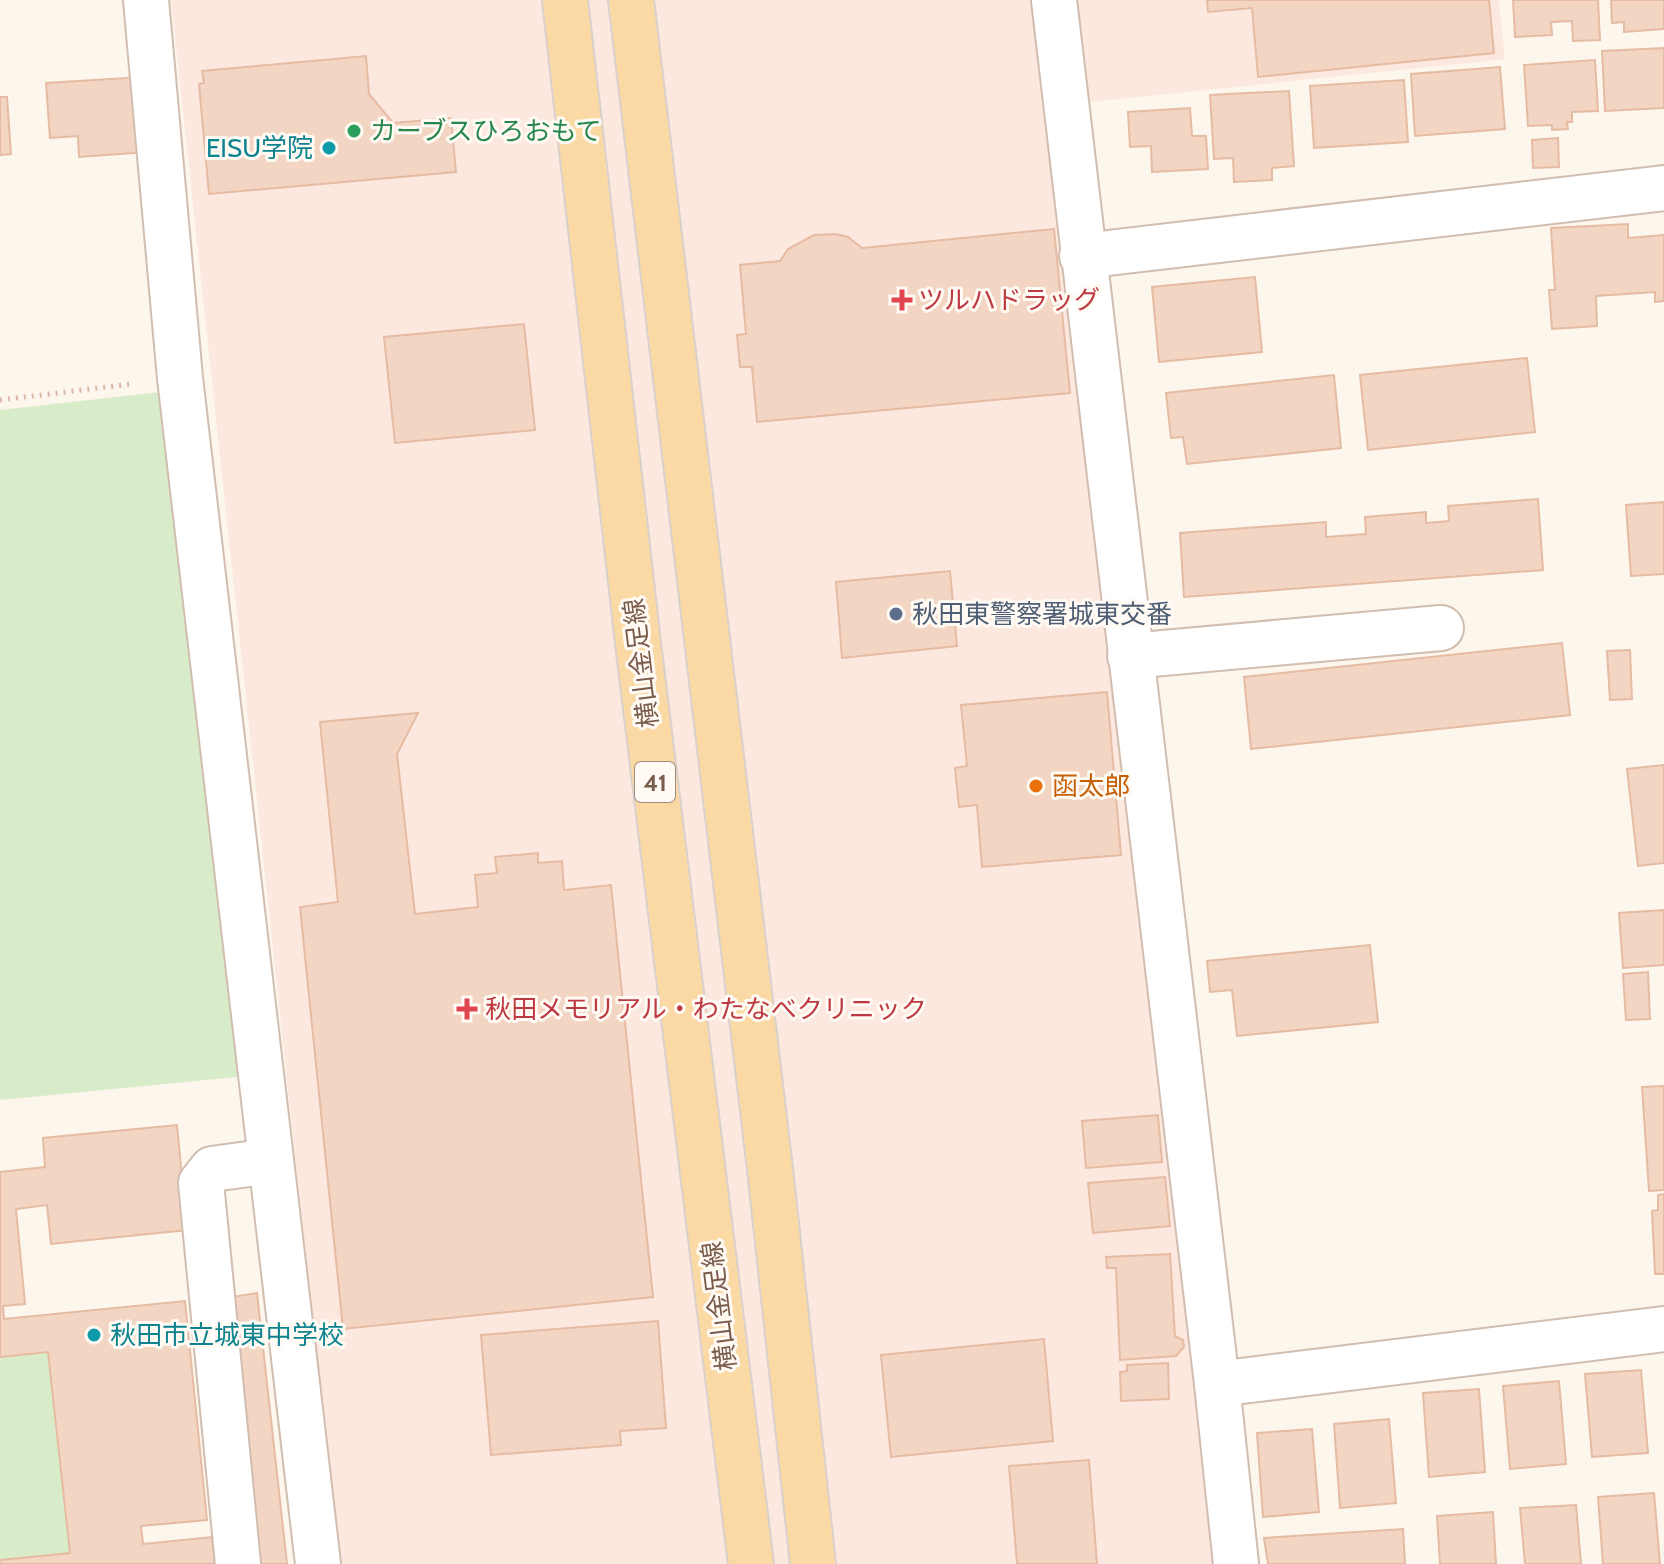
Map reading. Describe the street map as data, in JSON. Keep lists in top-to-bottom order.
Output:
{
  "streets": {
    "main road": ["横山金足線", "41"]
  },
  "places": {
    "other": [
      "カーブスひろおもて",
      "EISU学院",
      "秋田東警察署城東交番",
      "函太郎",
      "秋田市立城東中学校"
    ],
    "health": ["ツルハドラッグ", "秋田メモリアル・わたなべクリニック"]
  }
}
